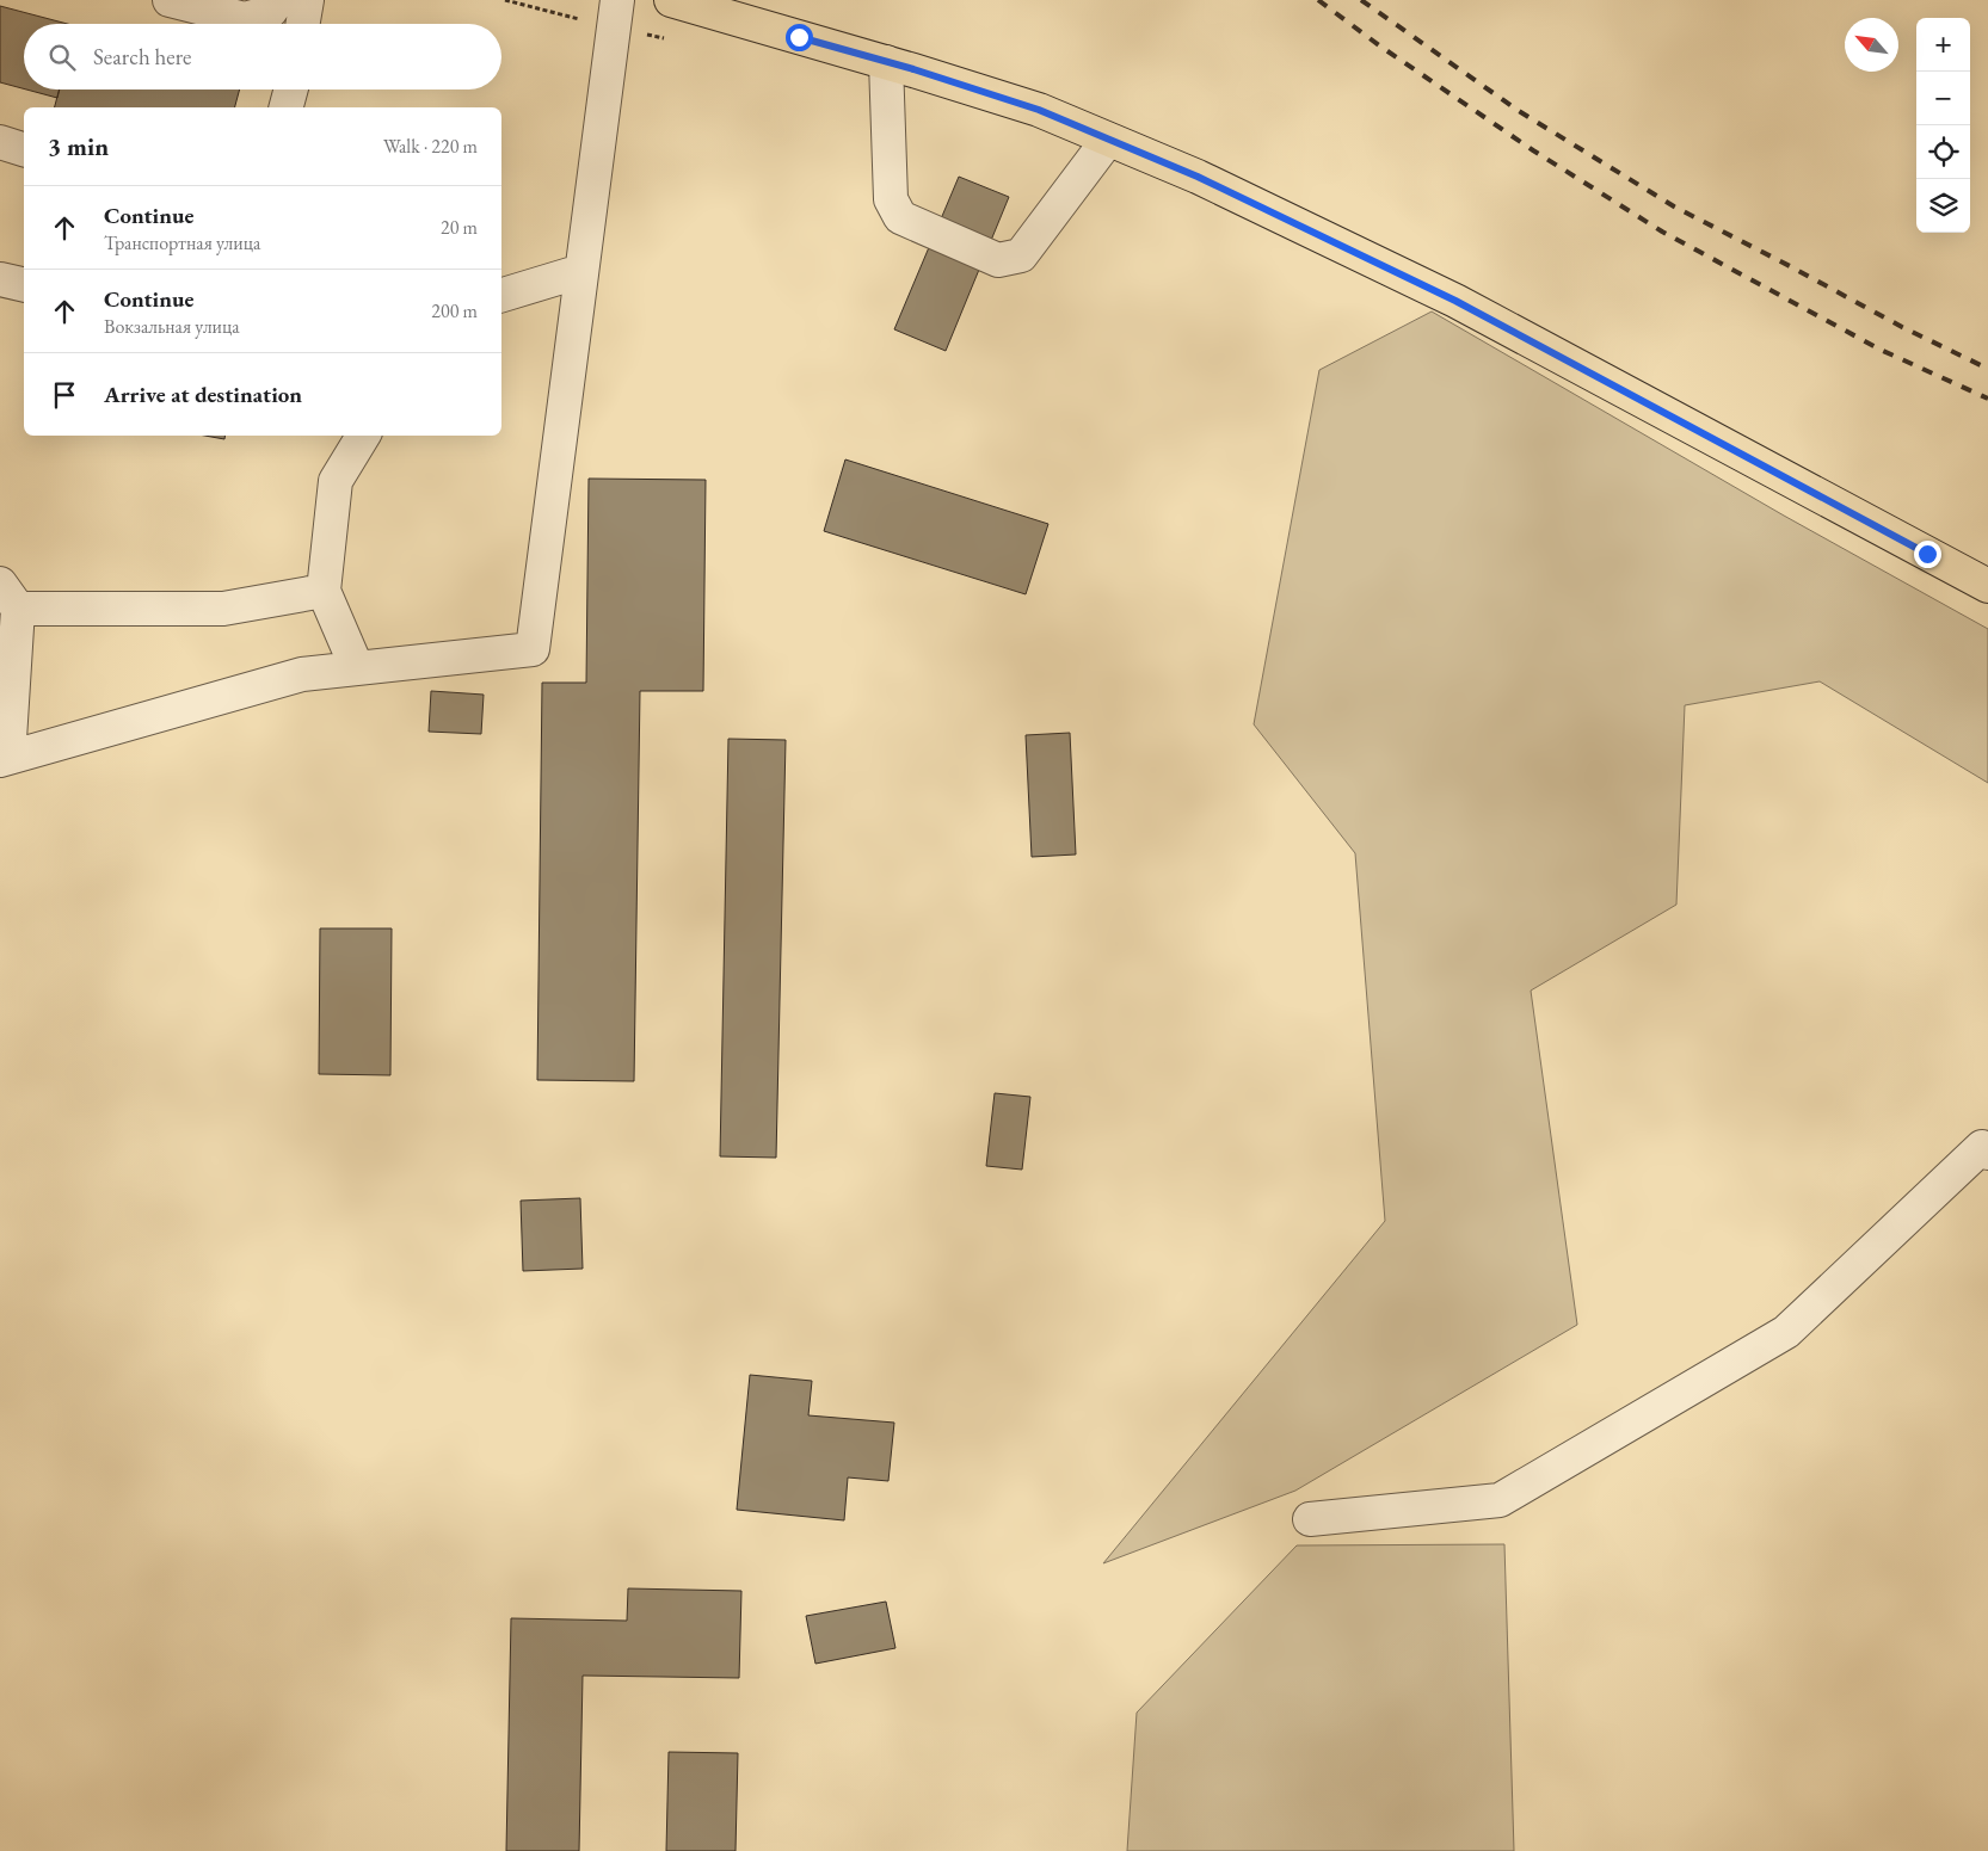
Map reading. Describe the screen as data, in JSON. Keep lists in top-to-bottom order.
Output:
{
  "north": "top left",
  "page": {
    "map_buttons": ["+", "−"],
    "search": "Search here",
    "heading": ["3 min", "Walk · 220 m"],
    "list": [
      ["Continue", "Транспортная улица", "20 m"],
      ["Continue", "Вокзальная улица", "200 m"],
      "Arrive at destination"
    ]
  }
}
